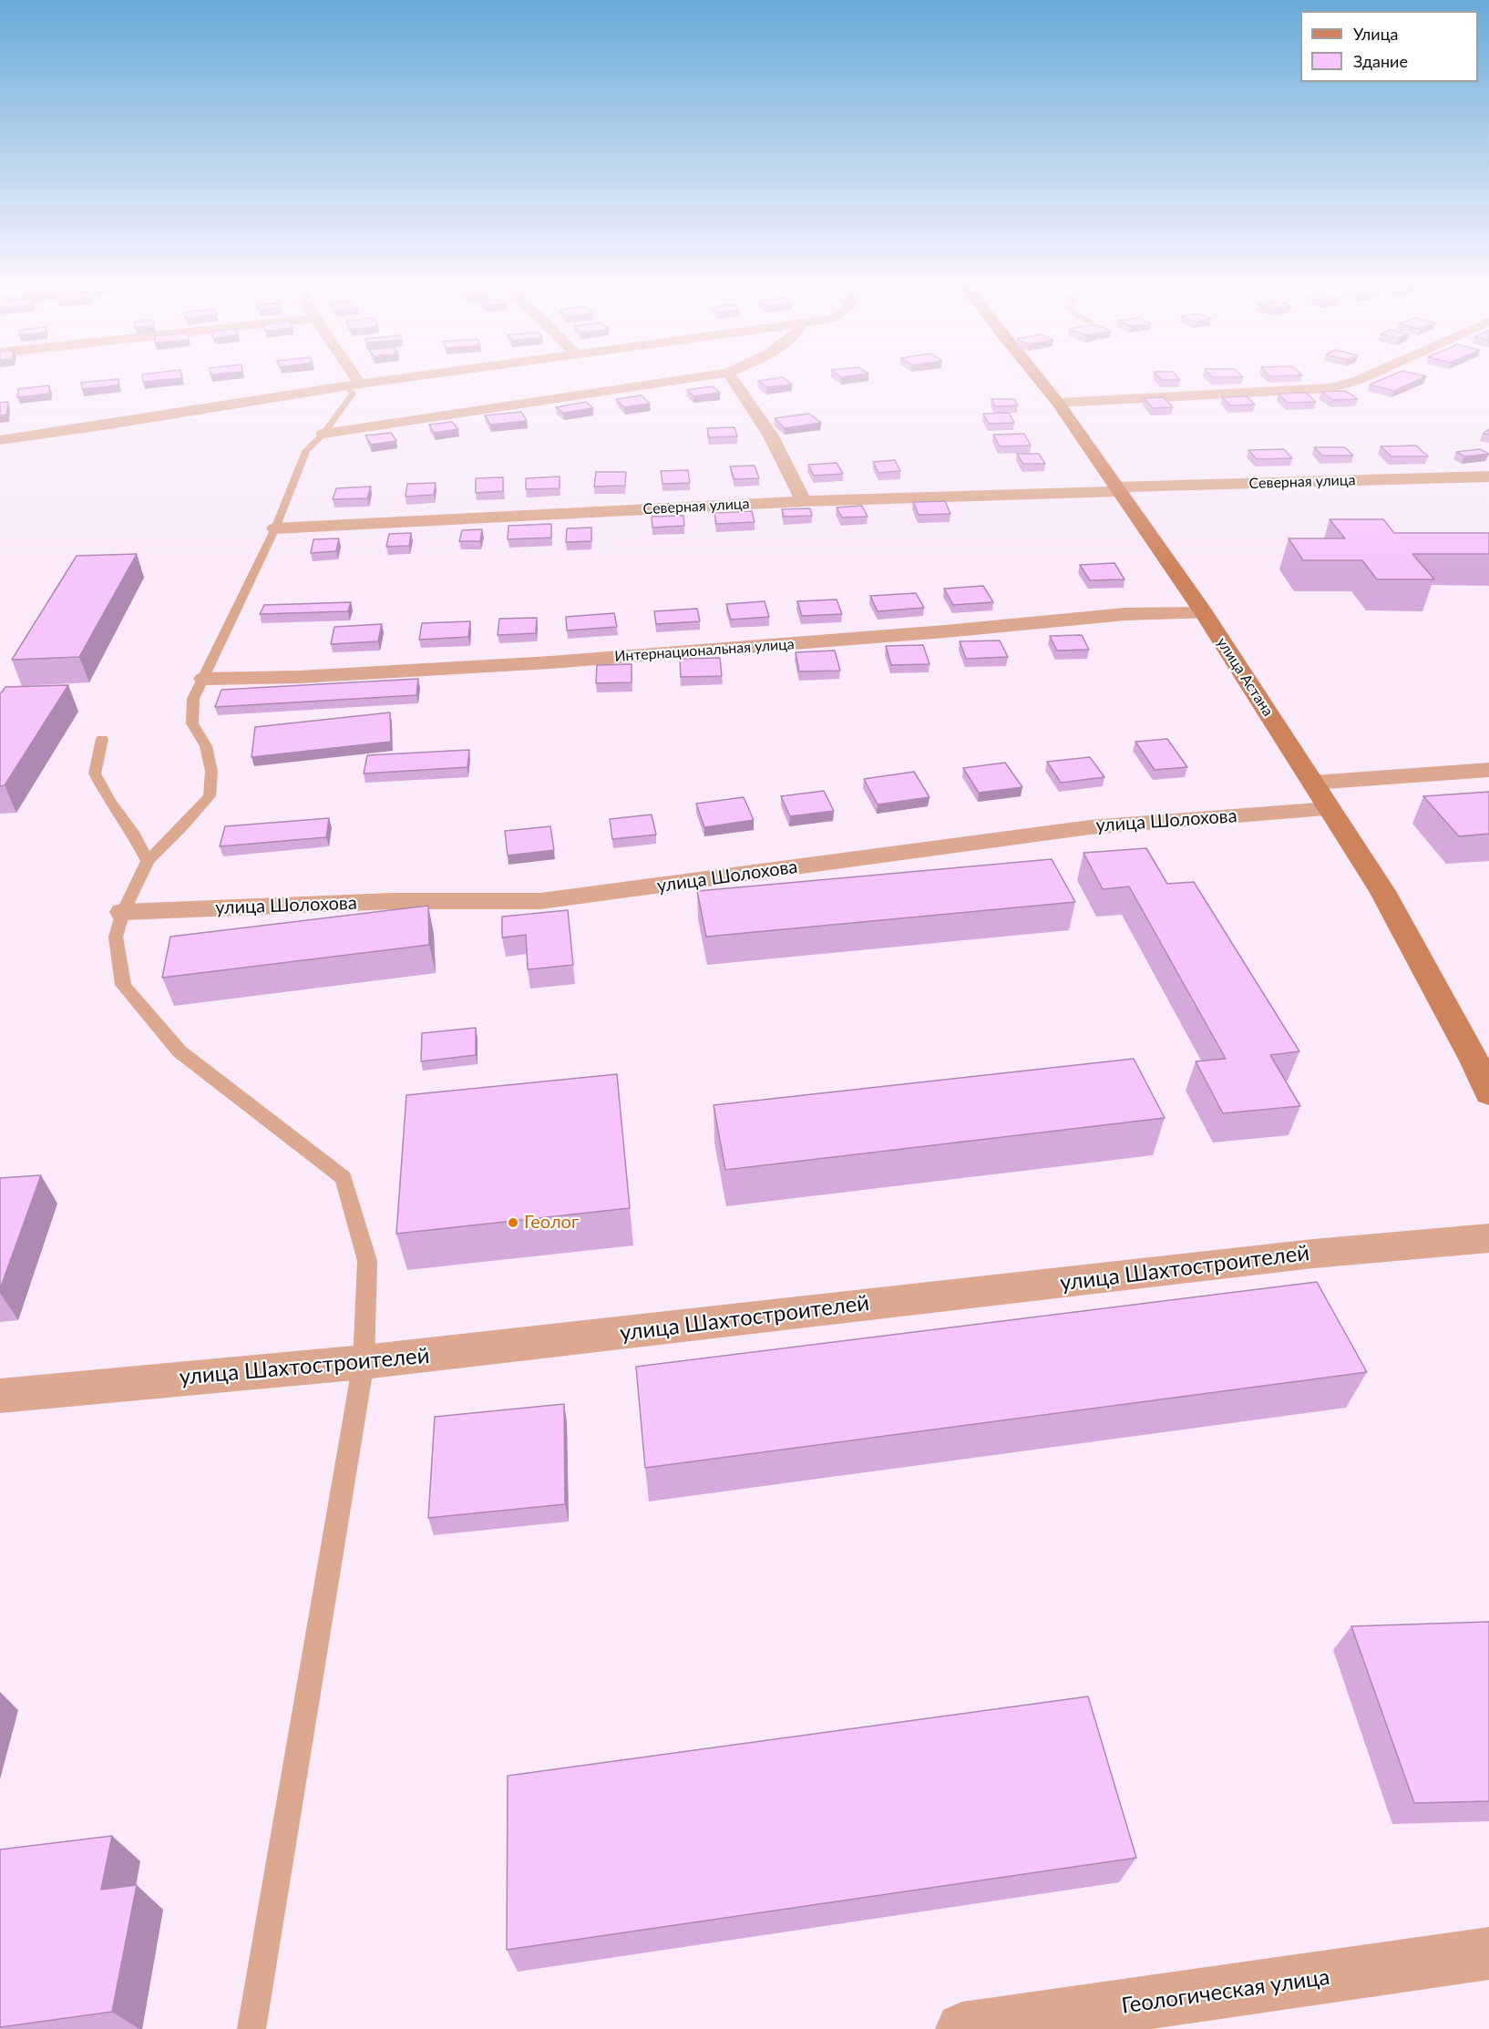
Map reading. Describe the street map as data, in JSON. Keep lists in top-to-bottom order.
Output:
{
  "streets": {
    "street": [
      "Северная улица",
      "Интернациональная улица",
      "улица Астана",
      "улица Шолохова",
      "улица Шахтостроителей",
      "Геологическая улица"
    ]
  },
  "crossings": [
    ["Северная улица", "улица Астана"],
    ["Интернациональная улица", "улица Астана"],
    ["улица Астана", "улица Шолохова"]
  ],
  "places": ["Геолог"],
  "legend": ["Улица", "Здание"]
}
